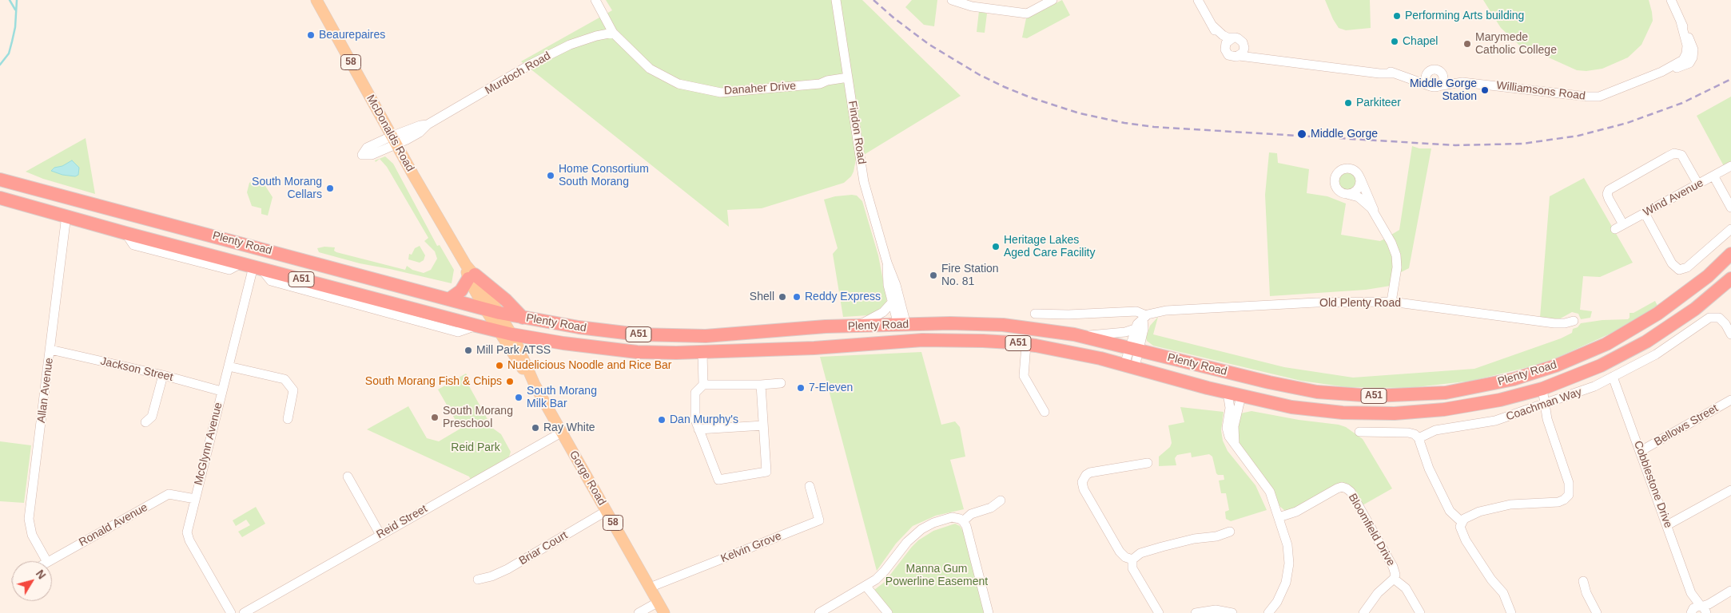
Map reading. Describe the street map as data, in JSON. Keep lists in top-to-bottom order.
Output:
{
  "streets": {
    "highway": ["Findon Road", "Plenty Road", "A51"],
    "main road": ["58", "McDonalds Road", "Gorge Road"],
    "street": [
      "Murdoch Road",
      "Danaher Drive",
      "Williamsons Road",
      "Wind Avenue",
      "Old Plenty Road",
      "Jackson Street",
      "Allan Avenue",
      "Coachman Way",
      "Bellows Street",
      "McGlynn Avenue",
      "Cobblestone Drive",
      "Reid Street",
      "Ronald Avenue",
      "Bloomfield Drive",
      "Kelvin Grove",
      "Briar Court"
    ]
  },
  "crossings": [
    ["Murdoch Road", "Danaher Drive"],
    ["Murdoch Road", "McDonalds Road"],
    ["Danaher Drive", "Findon Road"],
    ["Findon Road", "Plenty Road"],
    ["McDonalds Road", "Plenty Road"],
    ["McDonalds Road", "Gorge Road"],
    ["Plenty Road", "Allan Avenue"],
    ["Plenty Road", "McGlynn Avenue"],
    ["Plenty Road", "Gorge Road"],
    ["Jackson Street", "Allan Avenue"],
    ["Jackson Street", "McGlynn Avenue"],
    ["Coachman Way", "Cobblestone Drive"],
    ["Bellows Street", "Cobblestone Drive"],
    ["McGlynn Avenue", "Ronald Avenue"],
    ["Gorge Road", "Reid Street"],
    ["Gorge Road", "Kelvin Grove"],
    ["Gorge Road", "Briar Court"]
  ],
  "parks": ["Reid Park", "Manna Gum Powerline Easement"],
  "places": [
    "Performing Arts building",
    "Beaurepaires",
    "Chapel",
    "Marymede Catholic College",
    "Middle Gorge Station",
    "Parkiteer",
    "Middle Gorge",
    "Home Consortium South Morang",
    "South Morang Cellars",
    "Heritage Lakes Aged Care Facility",
    "Fire Station No. 81",
    "Shell",
    "Reddy Express",
    "Mill Park ATSS",
    "Nudelicious Noodle and Rice Bar",
    "South Morang Fish & Chips",
    "7-Eleven",
    "South Morang Milk Bar",
    "South Morang Preschool",
    "Dan Murphy's",
    "Ray White"
  ],
  "north": "top right"
}
